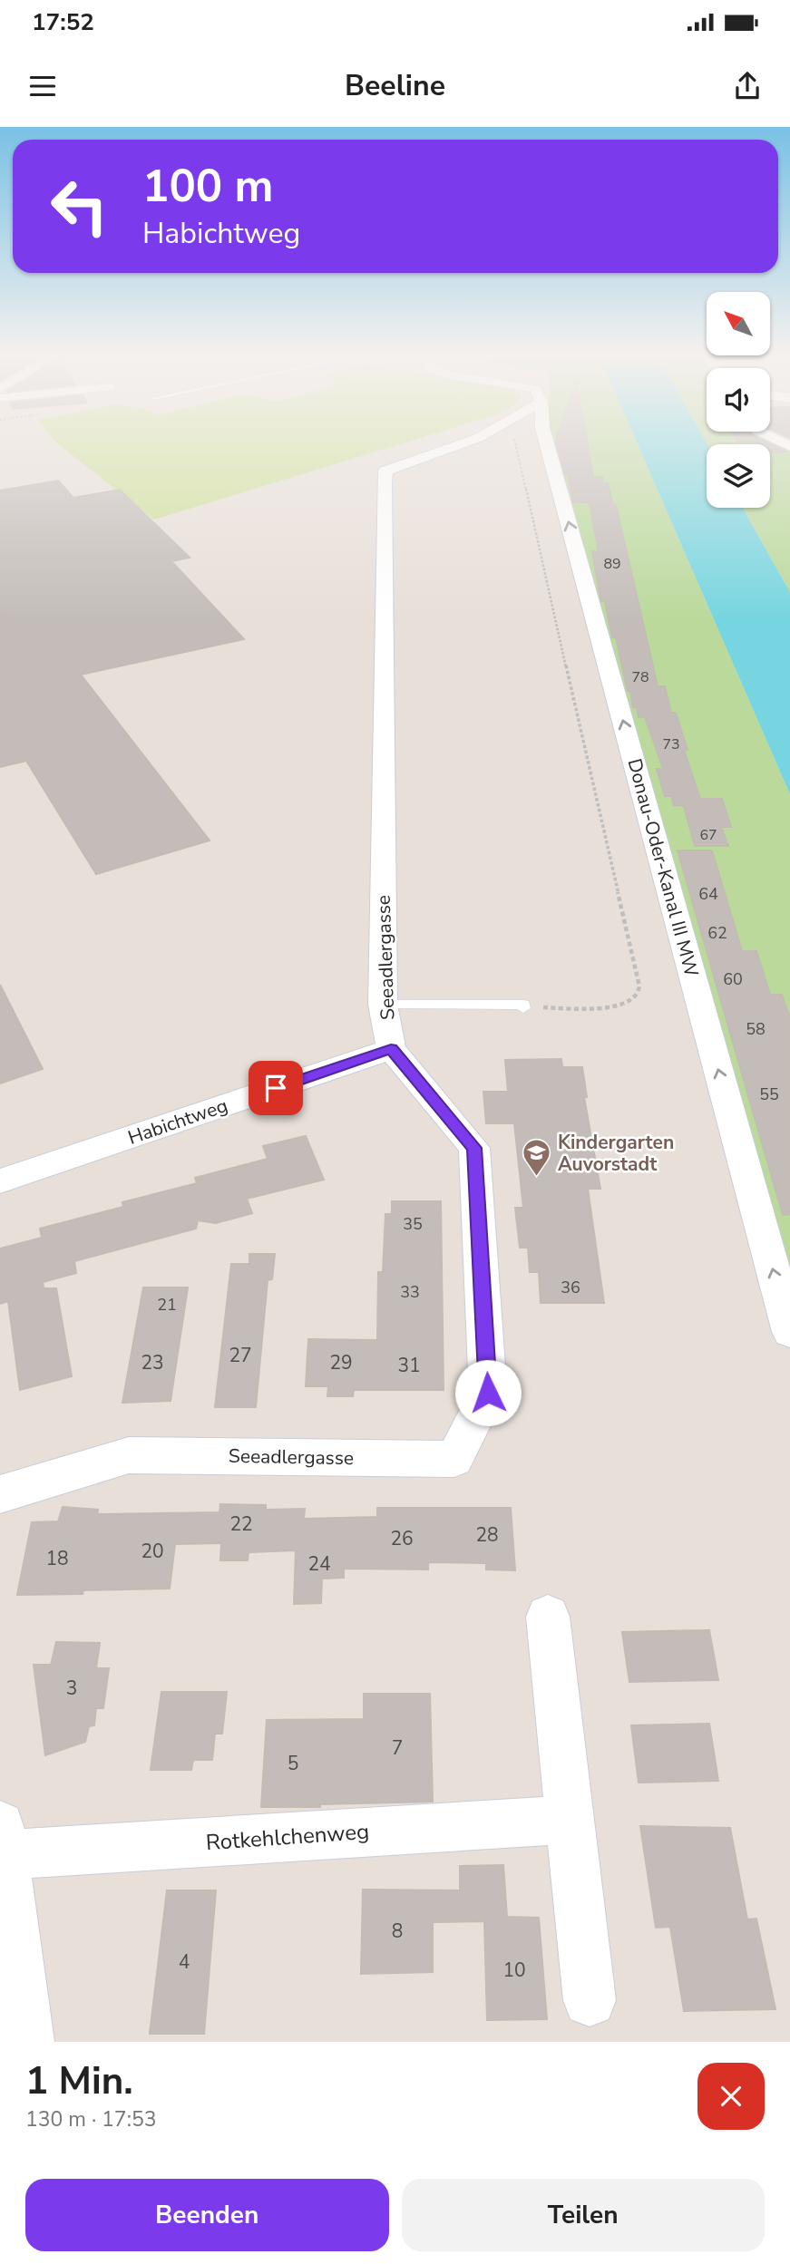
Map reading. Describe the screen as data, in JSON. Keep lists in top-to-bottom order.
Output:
{
  "streets": {
    "street": [
      "Donau-Oder-Kanal III MW",
      "Seeadlergasse",
      "Habichtweg",
      "Rotkehlchenweg"
    ]
  },
  "crossings": [
    ["Seeadlergasse", "Habichtweg"]
  ],
  "one_way": ["Donau-Oder-Kanal III MW"],
  "places": {
    "school or university": ["Kindergarten Auvorstadt"]
  },
  "house_numbers": [
    "89",
    "78",
    "73",
    "67",
    "64",
    "62",
    "60",
    "58",
    "55",
    "35",
    "36",
    "33",
    "21",
    "27",
    "23",
    "29",
    "31",
    "22",
    "28",
    "26",
    "20",
    "18",
    "24",
    "3",
    "7",
    "5",
    "8",
    "4",
    "10"
  ],
  "north": "top left",
  "page": {
    "status": "17:52",
    "header": "Beeline",
    "turn": ["100 m", "Habichtweg"],
    "heading": ["1 Min.", "130 m · 17:53"],
    "buttons": ["Beenden", "Teilen"]
  }
}
